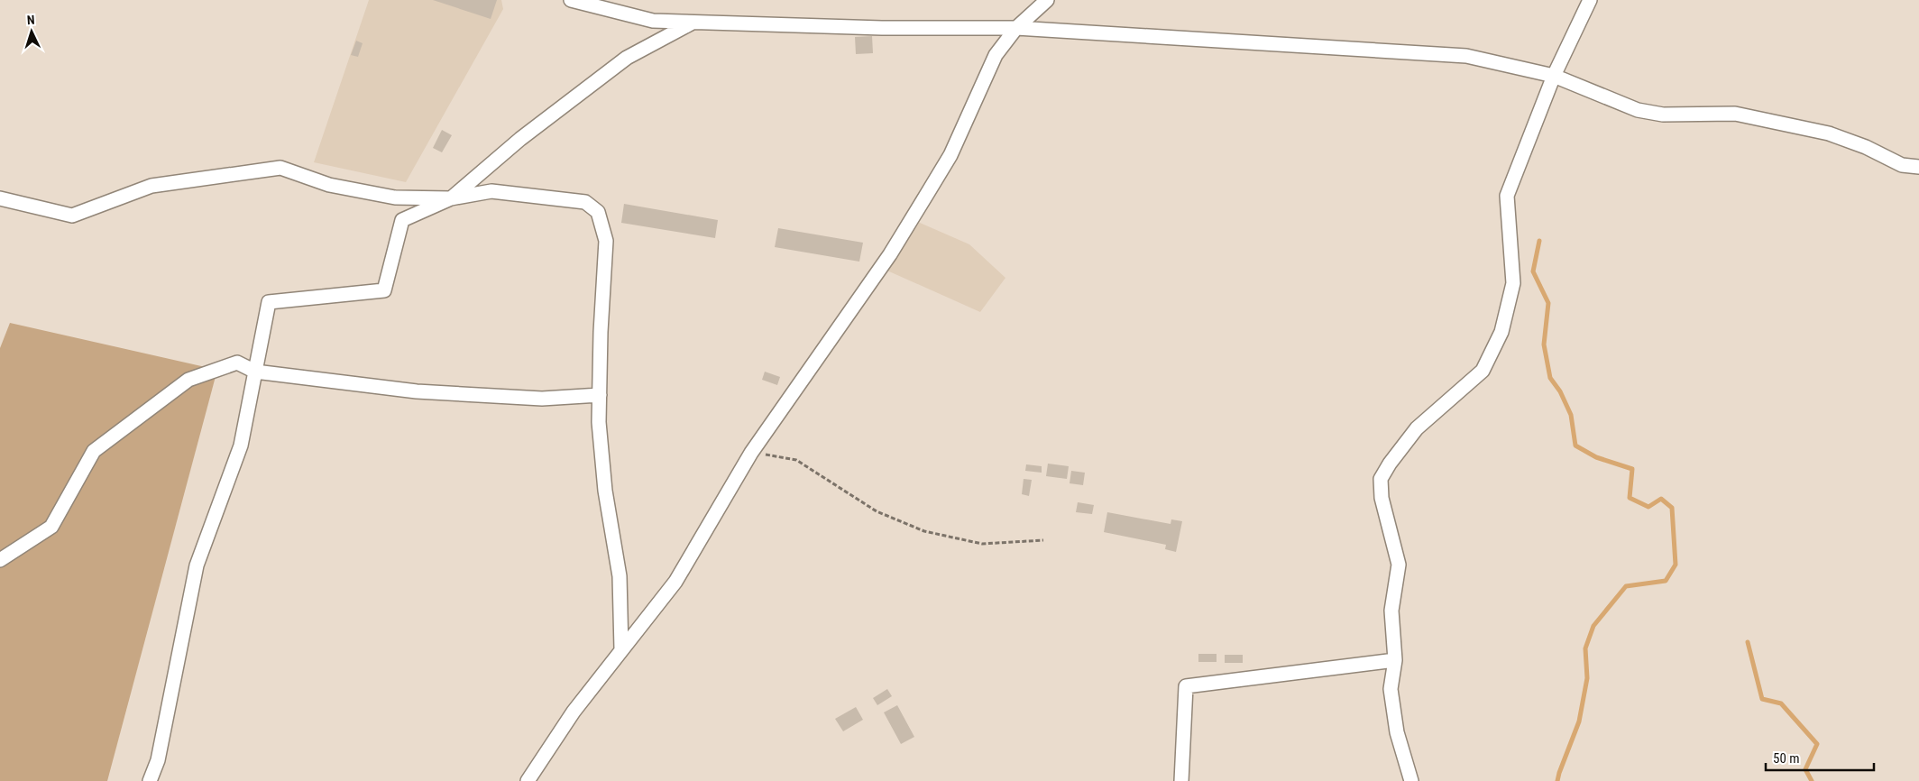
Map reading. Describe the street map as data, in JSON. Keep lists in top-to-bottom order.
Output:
{
  "scale_bar": "50 m",
  "north": "top"
}
